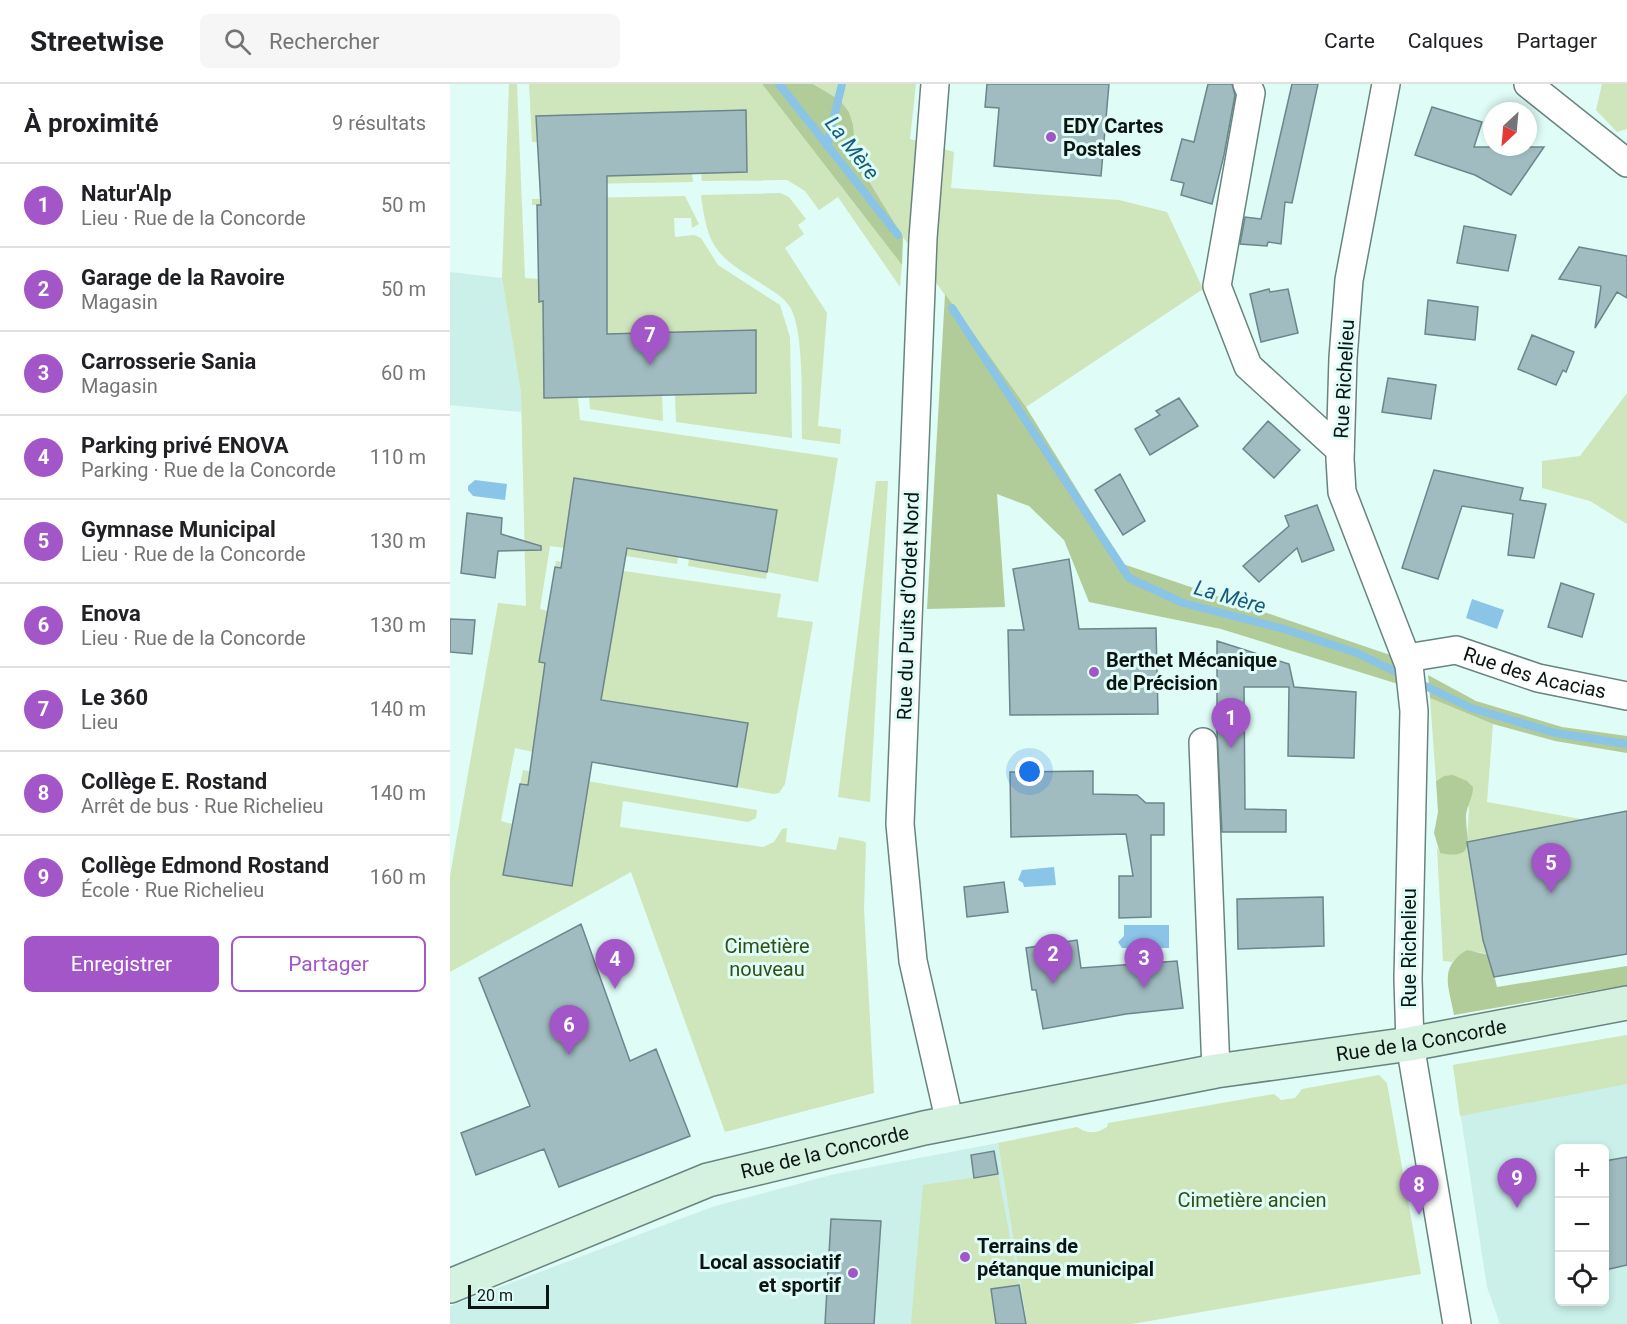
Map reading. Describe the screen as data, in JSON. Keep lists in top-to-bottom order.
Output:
{
  "streets": {
    "street": [
      "Rue Richelieu",
      "Rue du Puits d'Ordet Nord",
      "Rue des Acacias",
      "Rue de la Concorde"
    ]
  },
  "crossings": [
    ["Rue Richelieu", "Rue des Acacias"],
    ["Rue Richelieu", "Rue de la Concorde"],
    ["Rue du Puits d'Ordet Nord", "Rue de la Concorde"]
  ],
  "water": ["La Mère"],
  "parks": ["Cimetière nouveau", "Cimetière ancien"],
  "places": [
    "EDY Cartes Postales",
    "Berthet Mécanique de Précision",
    "Terrains de pétanque municipal",
    "Local associatif et sportif"
  ],
  "scale_bar": "20 m",
  "north": "bottom left",
  "page": {
    "header": "Streetwise",
    "search": "Rechercher",
    "nav": ["Carte", "Calques", "Partager"],
    "heading": ["À proximité", "9 résultats"],
    "list": [
      {
        "mark": "1",
        "name": "Natur'Alp",
        "note": "Lieu · Rue de la Concorde",
        "value": "50 m"
      },
      {
        "mark": "2",
        "name": "Garage de la Ravoire",
        "note": "Magasin",
        "value": "50 m"
      },
      {
        "mark": "3",
        "name": "Carrosserie Sania",
        "note": "Magasin",
        "value": "60 m"
      },
      {
        "mark": "4",
        "name": "Parking privé ENOVA",
        "note": "Parking · Rue de la Concorde",
        "value": "110 m"
      },
      {
        "mark": "5",
        "name": "Gymnase Municipal",
        "note": "Lieu · Rue de la Concorde",
        "value": "130 m"
      },
      {
        "mark": "6",
        "name": "Enova",
        "note": "Lieu · Rue de la Concorde",
        "value": "130 m"
      },
      {
        "mark": "7",
        "name": "Le 360",
        "note": "Lieu",
        "value": "140 m"
      },
      {
        "mark": "8",
        "name": "Collège E. Rostand",
        "note": "Arrêt de bus · Rue Richelieu",
        "value": "140 m"
      },
      {
        "mark": "9",
        "name": "Collège Edmond Rostand",
        "note": "École · Rue Richelieu",
        "value": "160 m"
      }
    ],
    "pins": [
      "7",
      "1",
      "5",
      "2",
      "3",
      "4",
      "6",
      "9",
      "8"
    ],
    "buttons": ["Enregistrer", "Partager"],
    "map_buttons": ["+", "−"],
    "scale": "20 m"
  }
}
